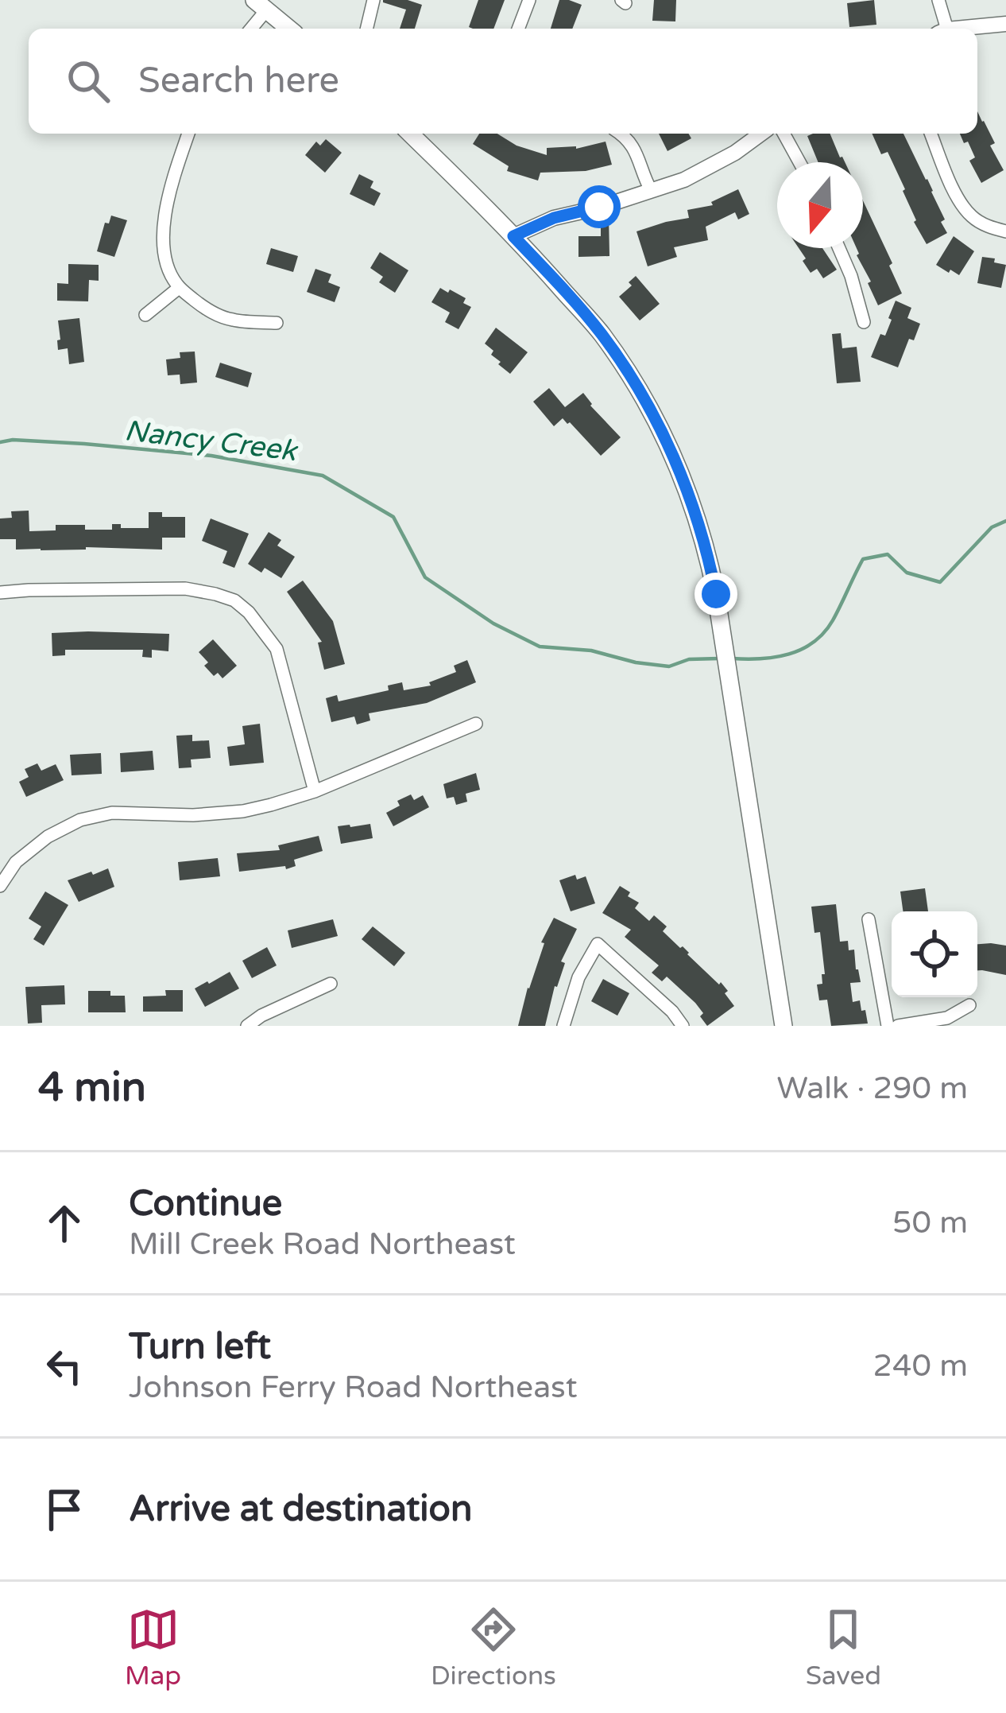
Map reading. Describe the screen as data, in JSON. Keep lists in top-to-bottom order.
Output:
{
  "water": ["Nancy Creek"],
  "north": "bottom",
  "page": {
    "search": "Search here",
    "heading": ["4 min", "Walk · 290 m"],
    "list": [
      ["Continue", "Mill Creek Road Northeast", "50 m"],
      ["Turn left", "Johnson Ferry Road Northeast", "240 m"],
      "Arrive at destination"
    ],
    "nav": ["Map", "Directions", "Saved"]
  }
}
